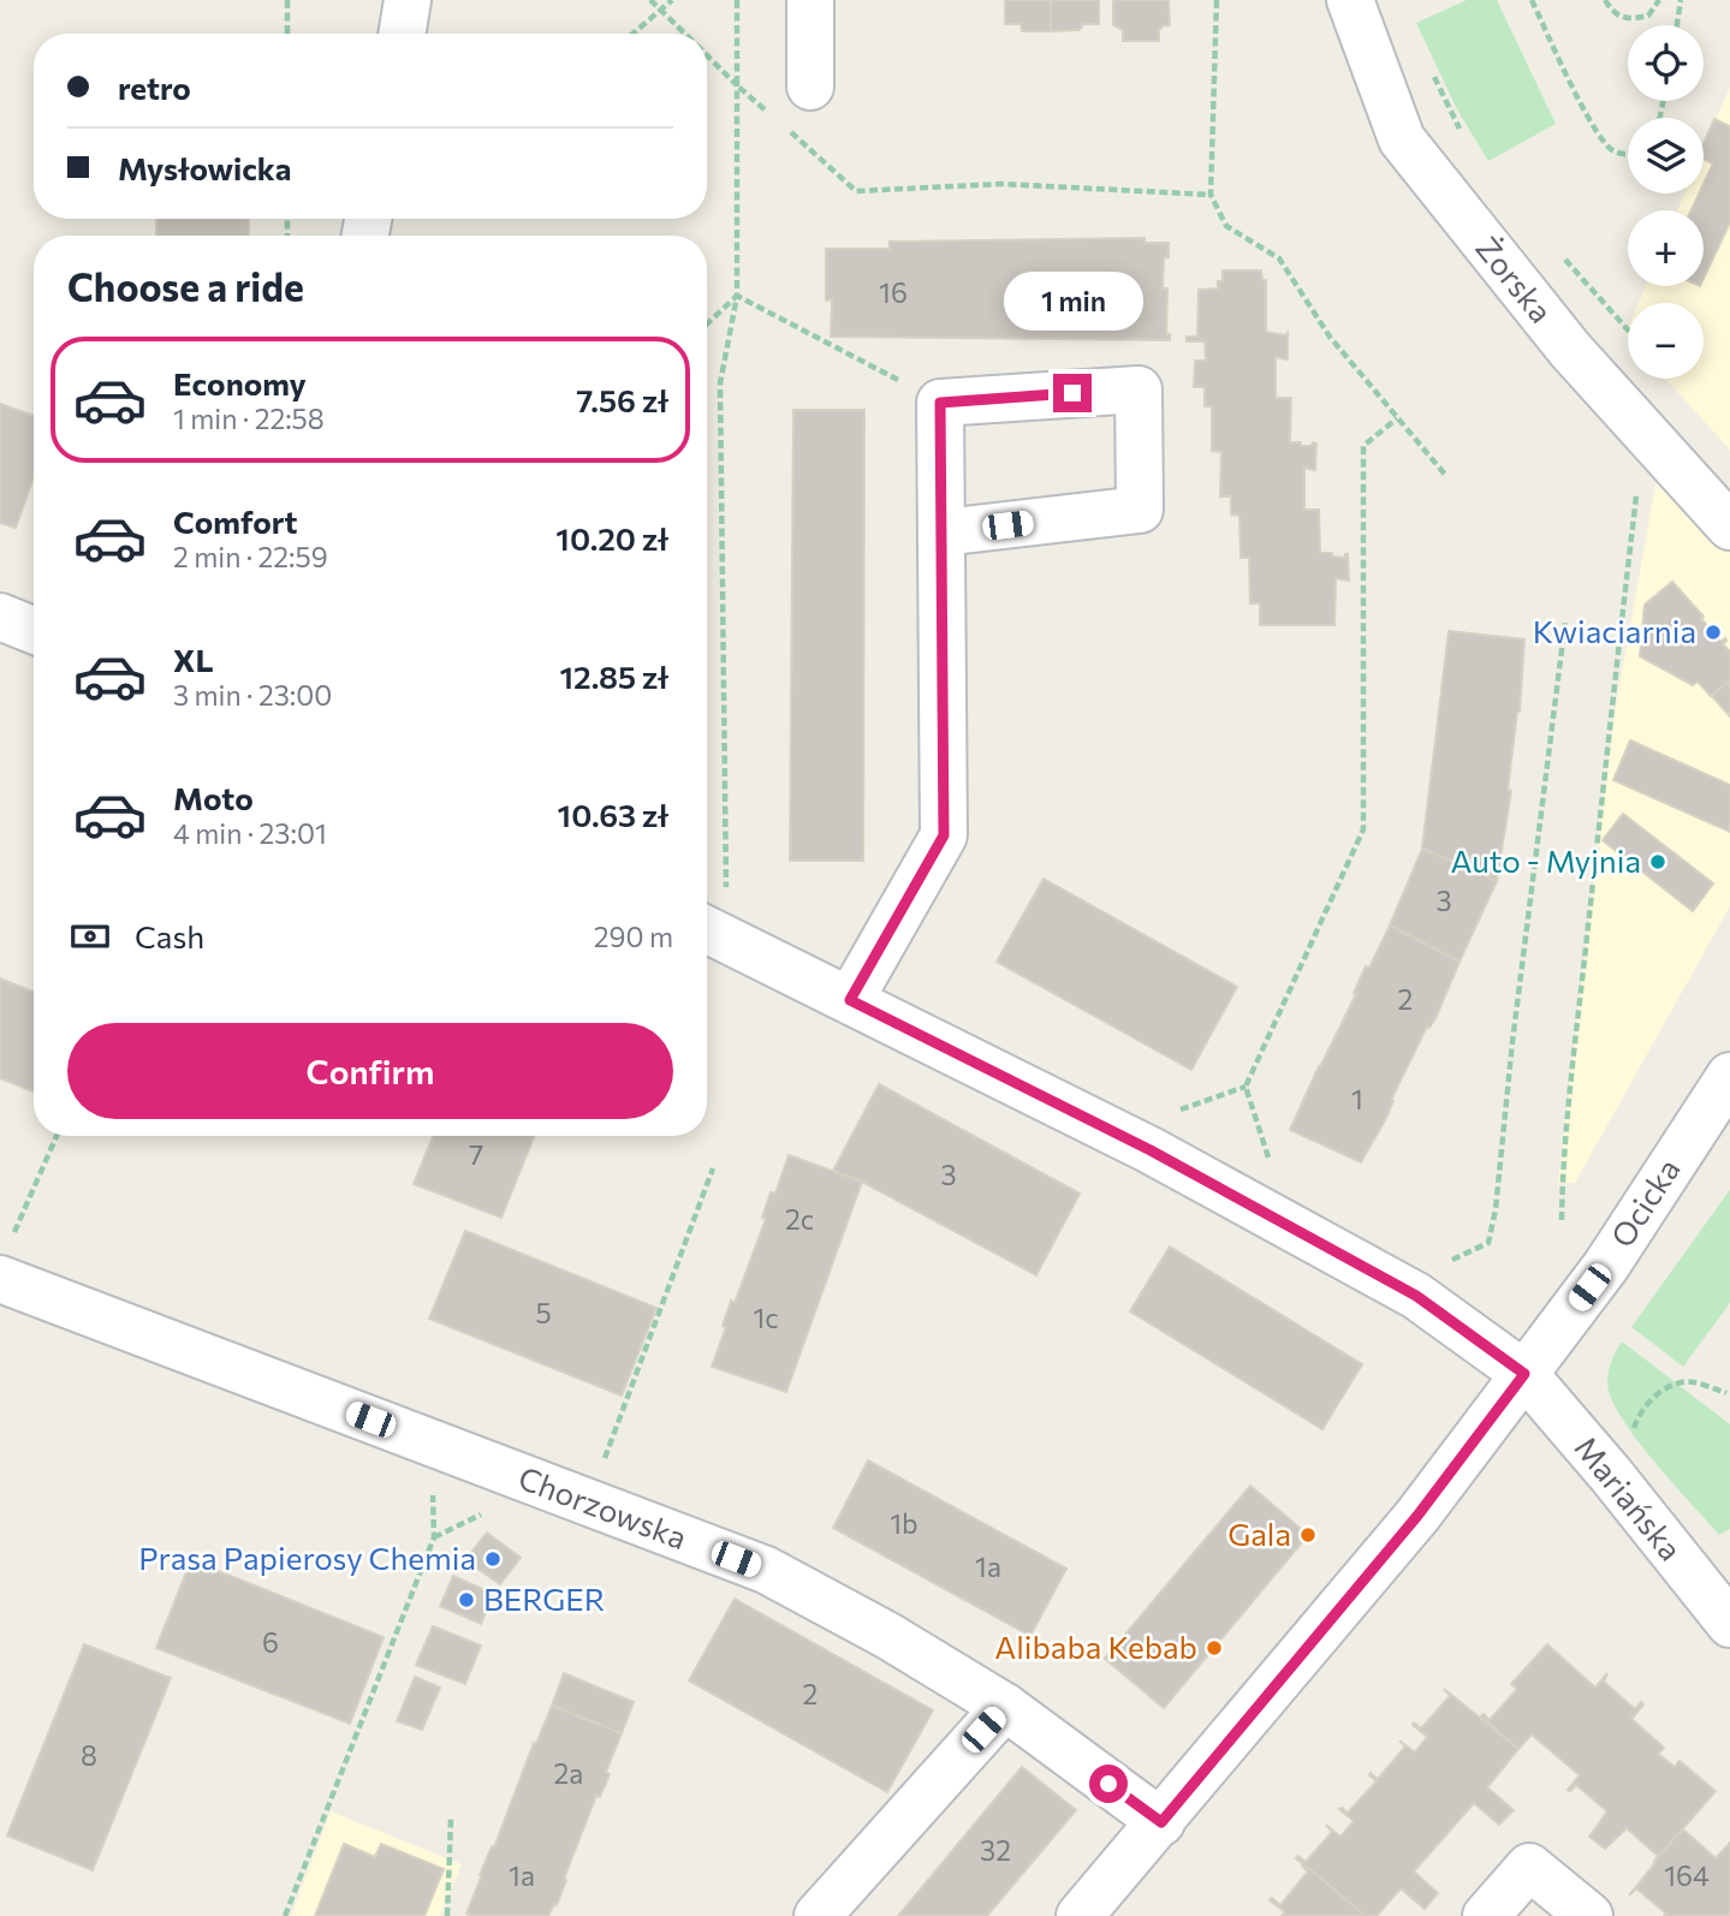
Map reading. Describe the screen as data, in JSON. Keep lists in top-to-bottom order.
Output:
{
  "streets": {
    "street": [
      "Żorska",
      "Ocicka",
      "Mariańska",
      "Chorzowska"
    ]
  },
  "crossings": [
    ["Ocicka", "Mariańska"],
    ["Ocicka", "Chorzowska"]
  ],
  "places": [
    "Kwiaciarnia",
    "Auto - Myjnia",
    "Gala",
    "Prasa Papierosy Chemia",
    "BERGER",
    "Alibaba Kebab"
  ],
  "house_numbers": [
    "16",
    "3",
    "2",
    "1",
    "7",
    "3",
    "2c",
    "5",
    "1c",
    "1b",
    "1a",
    "6",
    "2",
    "8",
    "2a",
    "32",
    "1a",
    "164"
  ],
  "page": {
    "map_buttons": ["+", "−"],
    "banner": ["retro", "Mysłowicka"],
    "heading": "Choose a ride",
    "bubble": "1 min",
    "list": [
      {
        "name": "Economy",
        "note": "1 min · 22:58",
        "value": "7.56 zł"
      },
      {
        "name": "Comfort",
        "note": "2 min · 22:59",
        "value": "10.20 zł"
      },
      {
        "name": "XL",
        "note": "3 min · 23:00",
        "value": "12.85 zł"
      },
      {
        "name": "Moto",
        "note": "4 min · 23:01",
        "value": "10.63 zł"
      }
    ],
    "pay": ["Cash", "290 m"],
    "buttons": "Confirm"
  }
}
